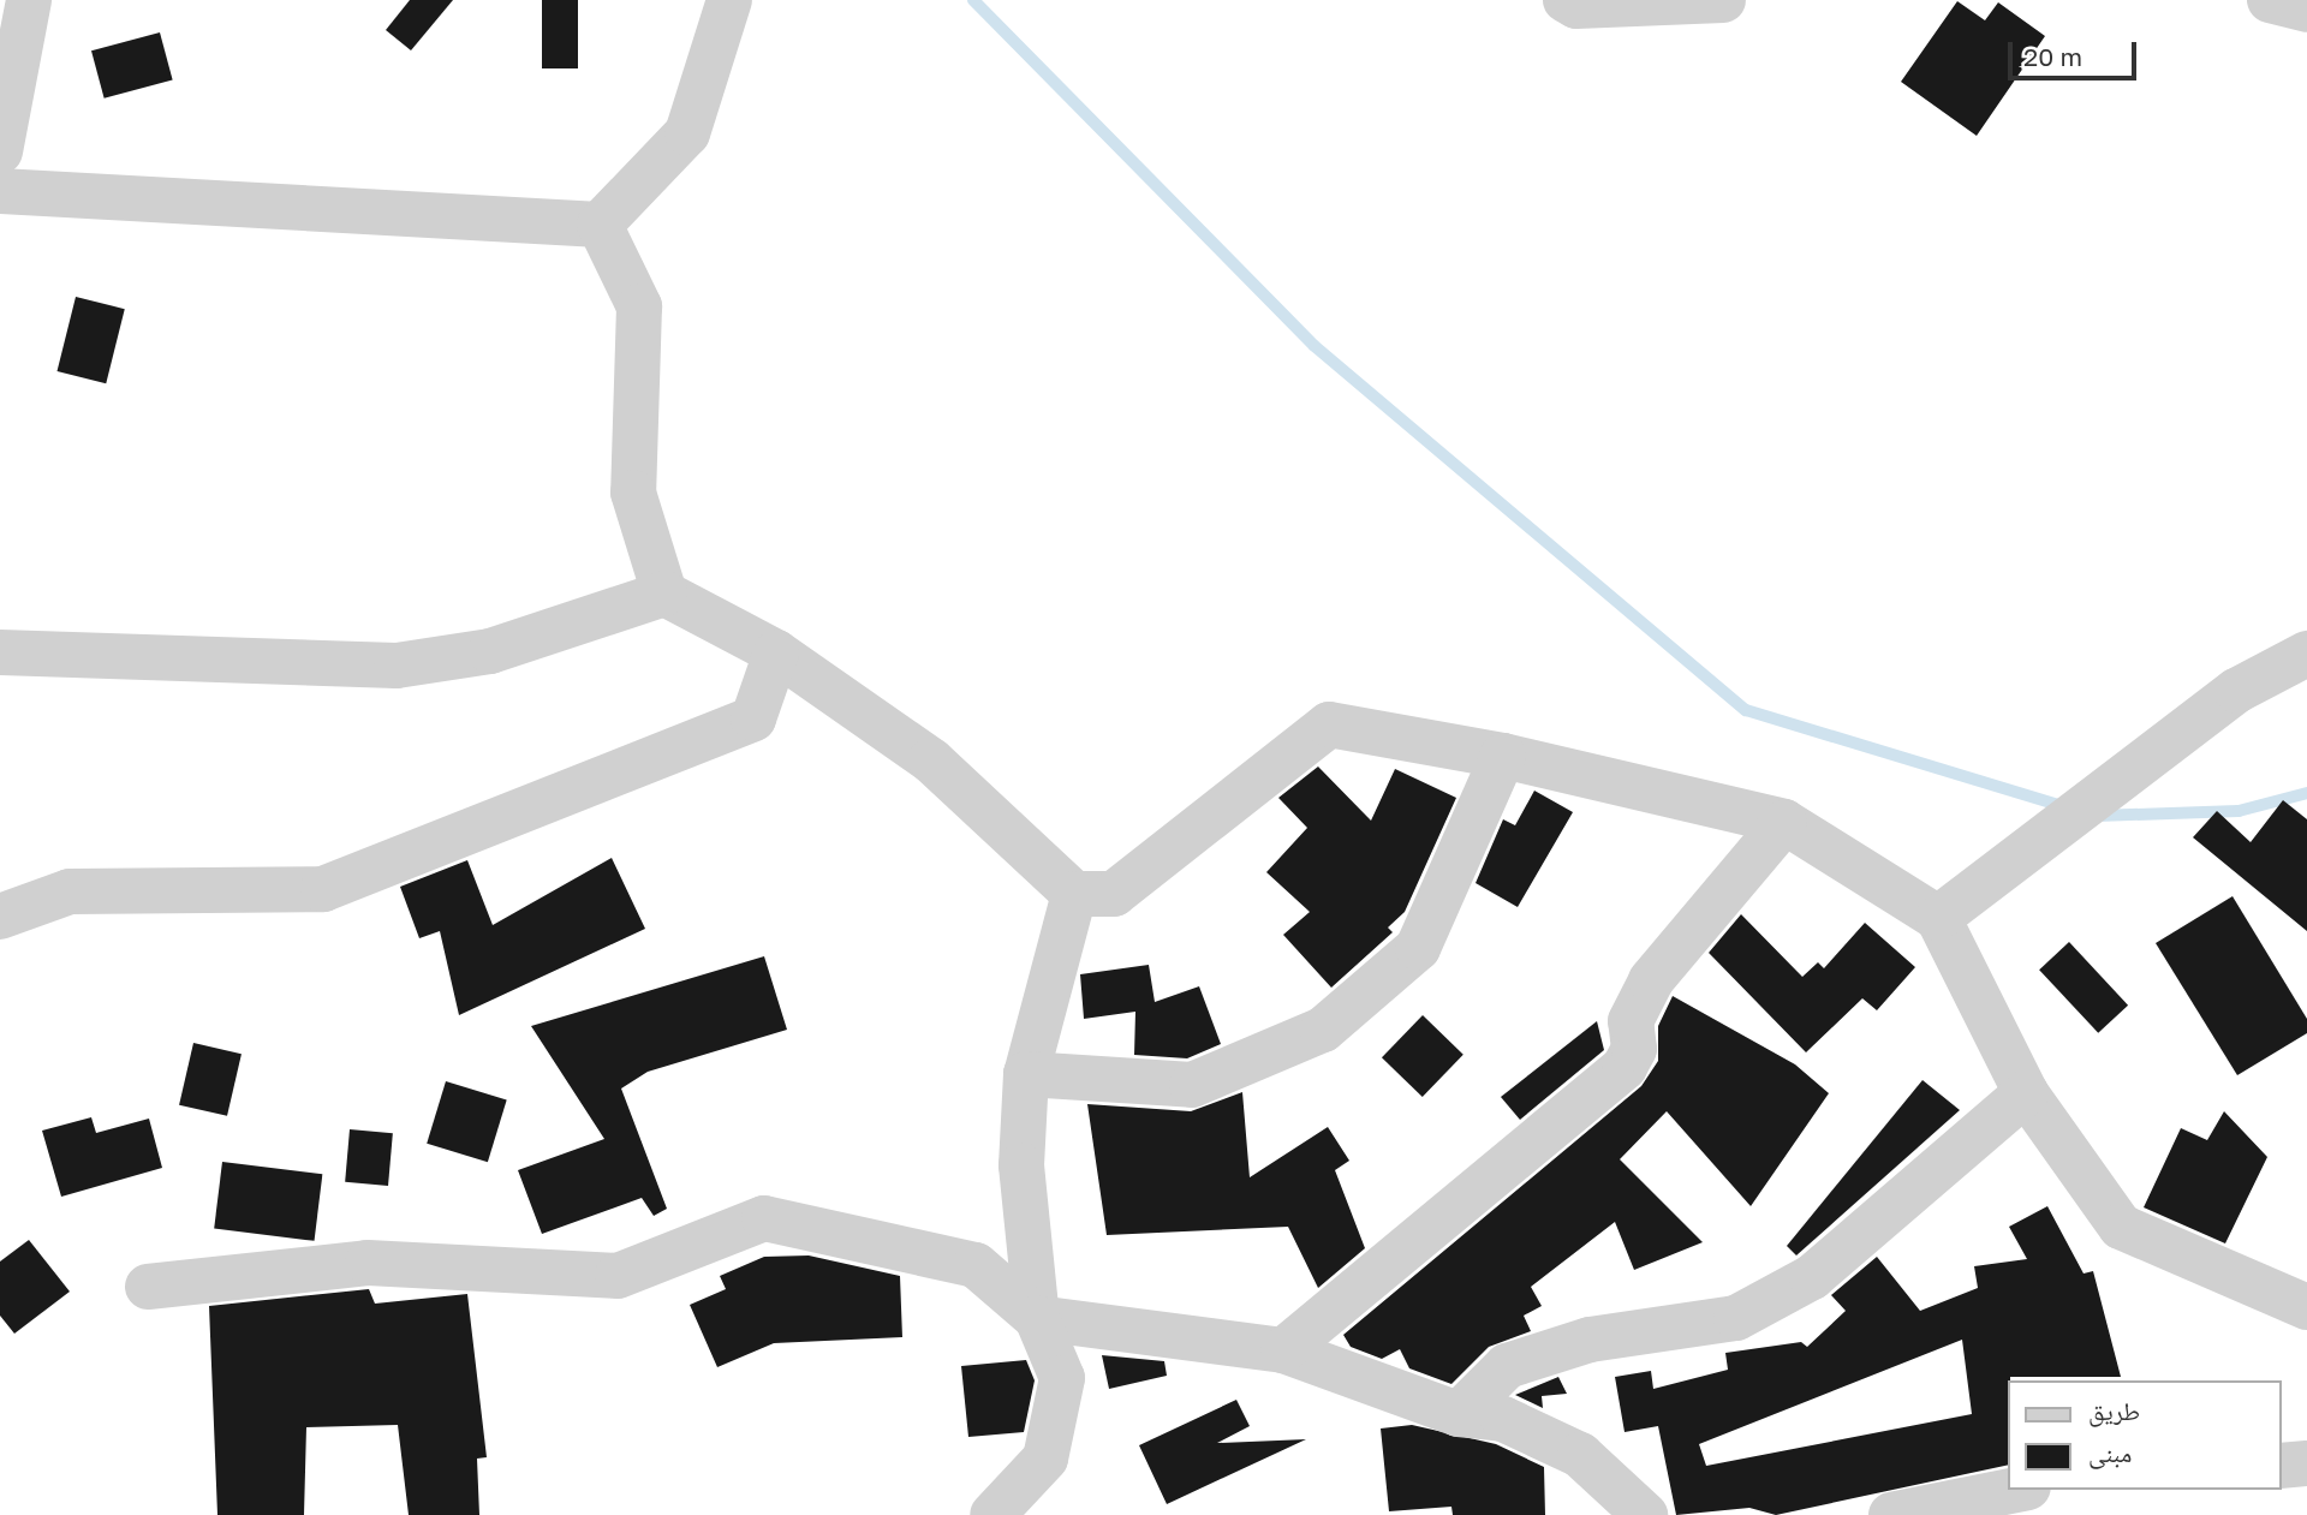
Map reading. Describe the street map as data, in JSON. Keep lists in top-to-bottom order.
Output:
{
  "legend": ["طريق", "مبنى"],
  "scale_bar": "20 m"
}
